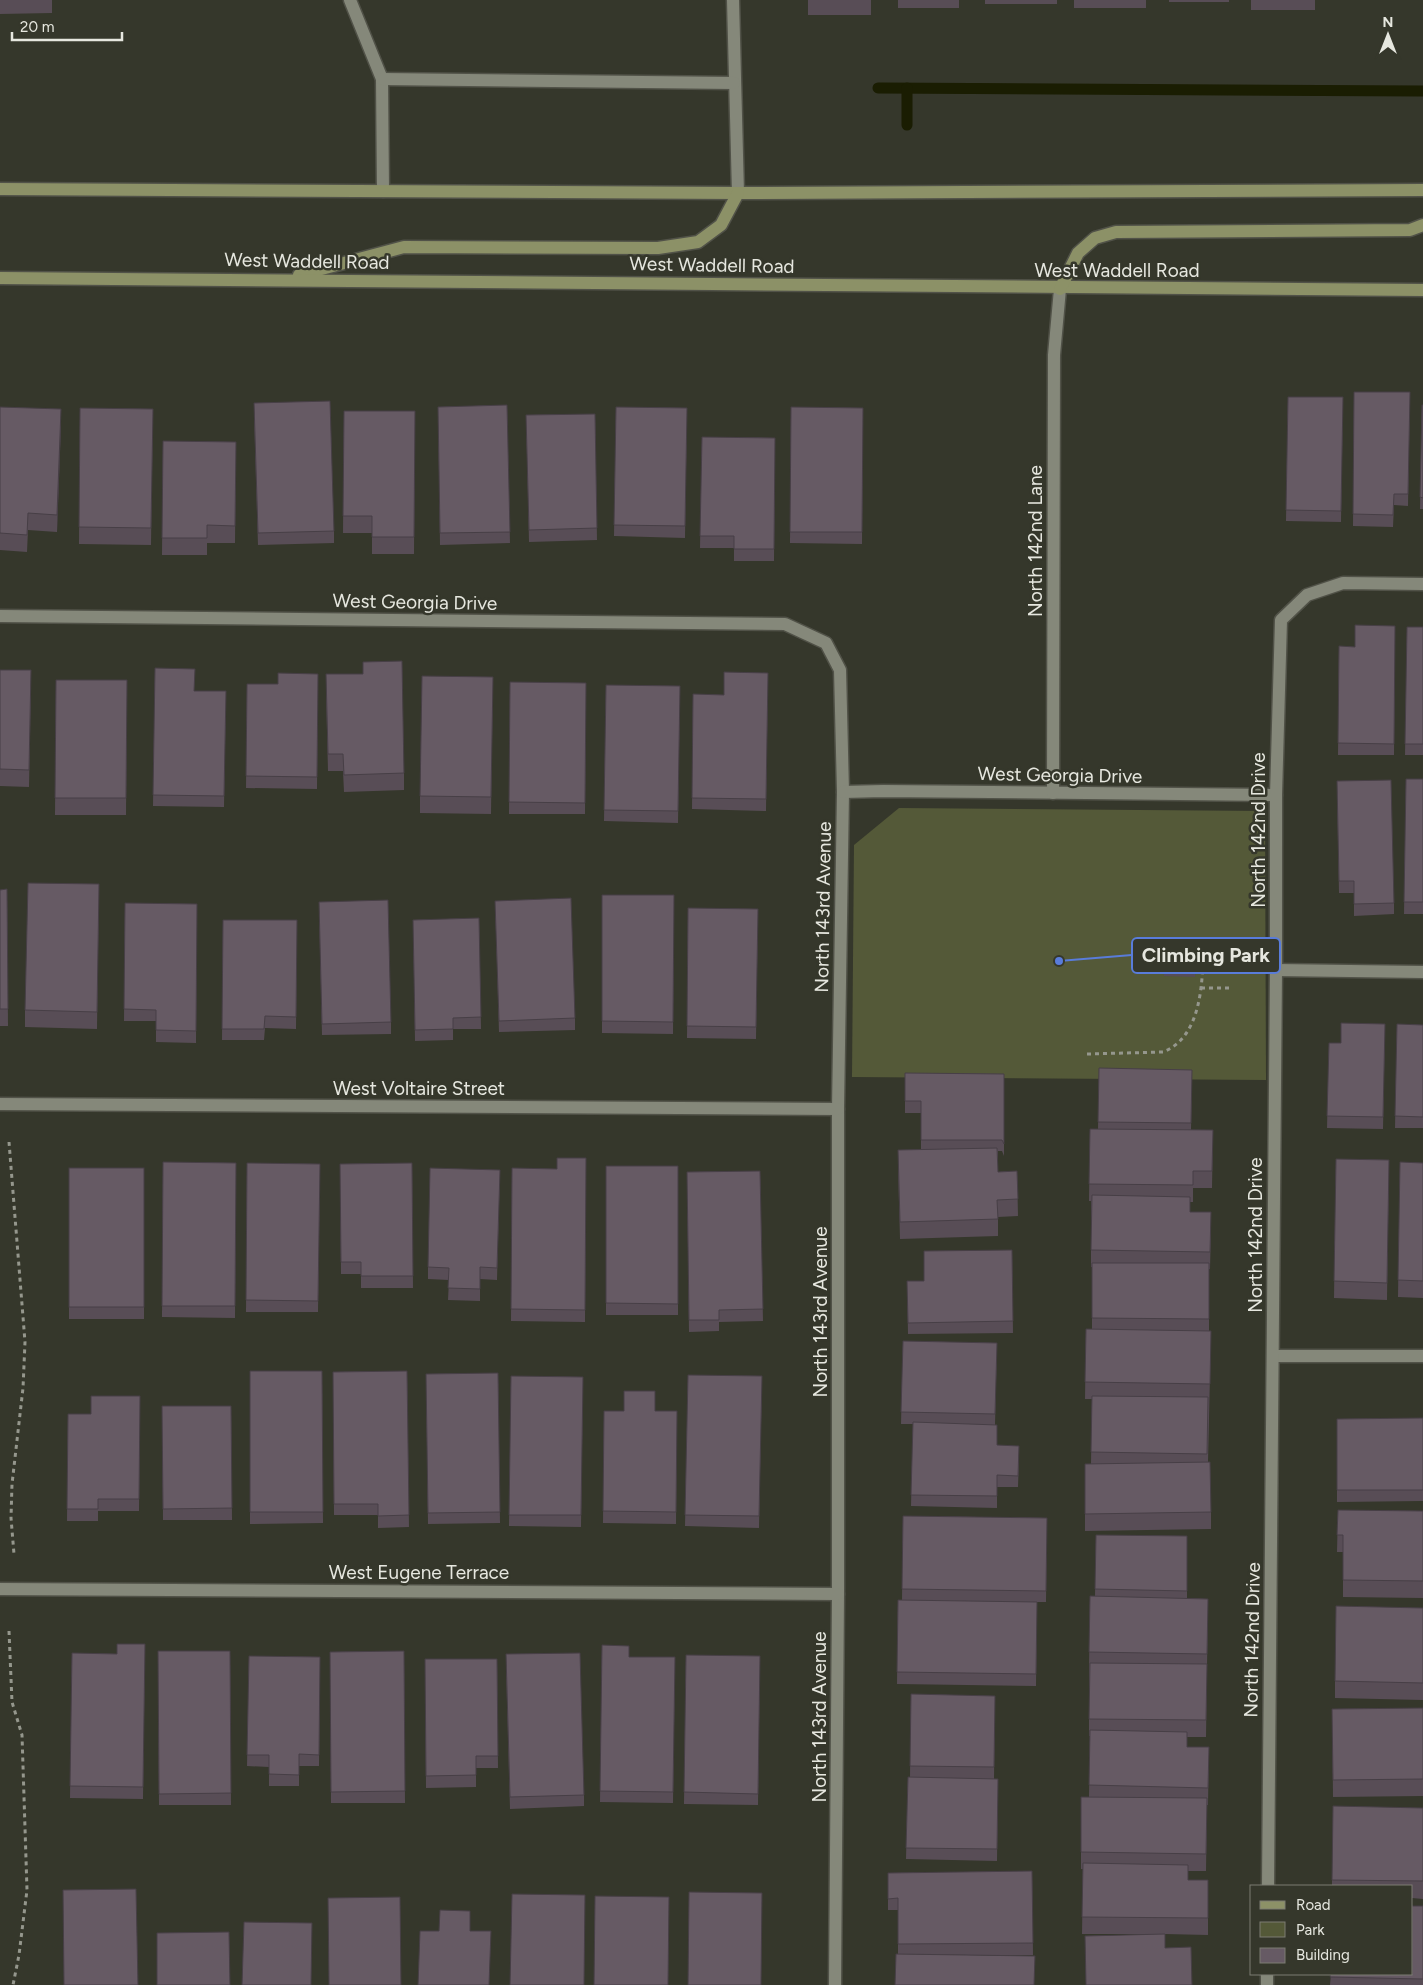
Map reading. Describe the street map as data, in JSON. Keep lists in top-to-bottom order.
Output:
{
  "streets": {
    "main road": ["West Waddell Road"],
    "street": [
      "North 142nd Lane",
      "West Georgia Drive",
      "North 142nd Drive",
      "North 143rd Avenue",
      "West Voltaire Street",
      "West Eugene Terrace"
    ]
  },
  "crossings": [
    ["West Waddell Road", "North 142nd Lane"],
    ["North 142nd Lane", "West Georgia Drive"],
    ["West Georgia Drive", "North 142nd Drive"],
    ["West Georgia Drive", "North 143rd Avenue"],
    ["North 143rd Avenue", "West Voltaire Street"],
    ["North 143rd Avenue", "West Eugene Terrace"]
  ],
  "places": ["Climbing Park"],
  "legend": ["Road", "Park", "Building"],
  "scale_bar": "20 m",
  "north": "top"
}
